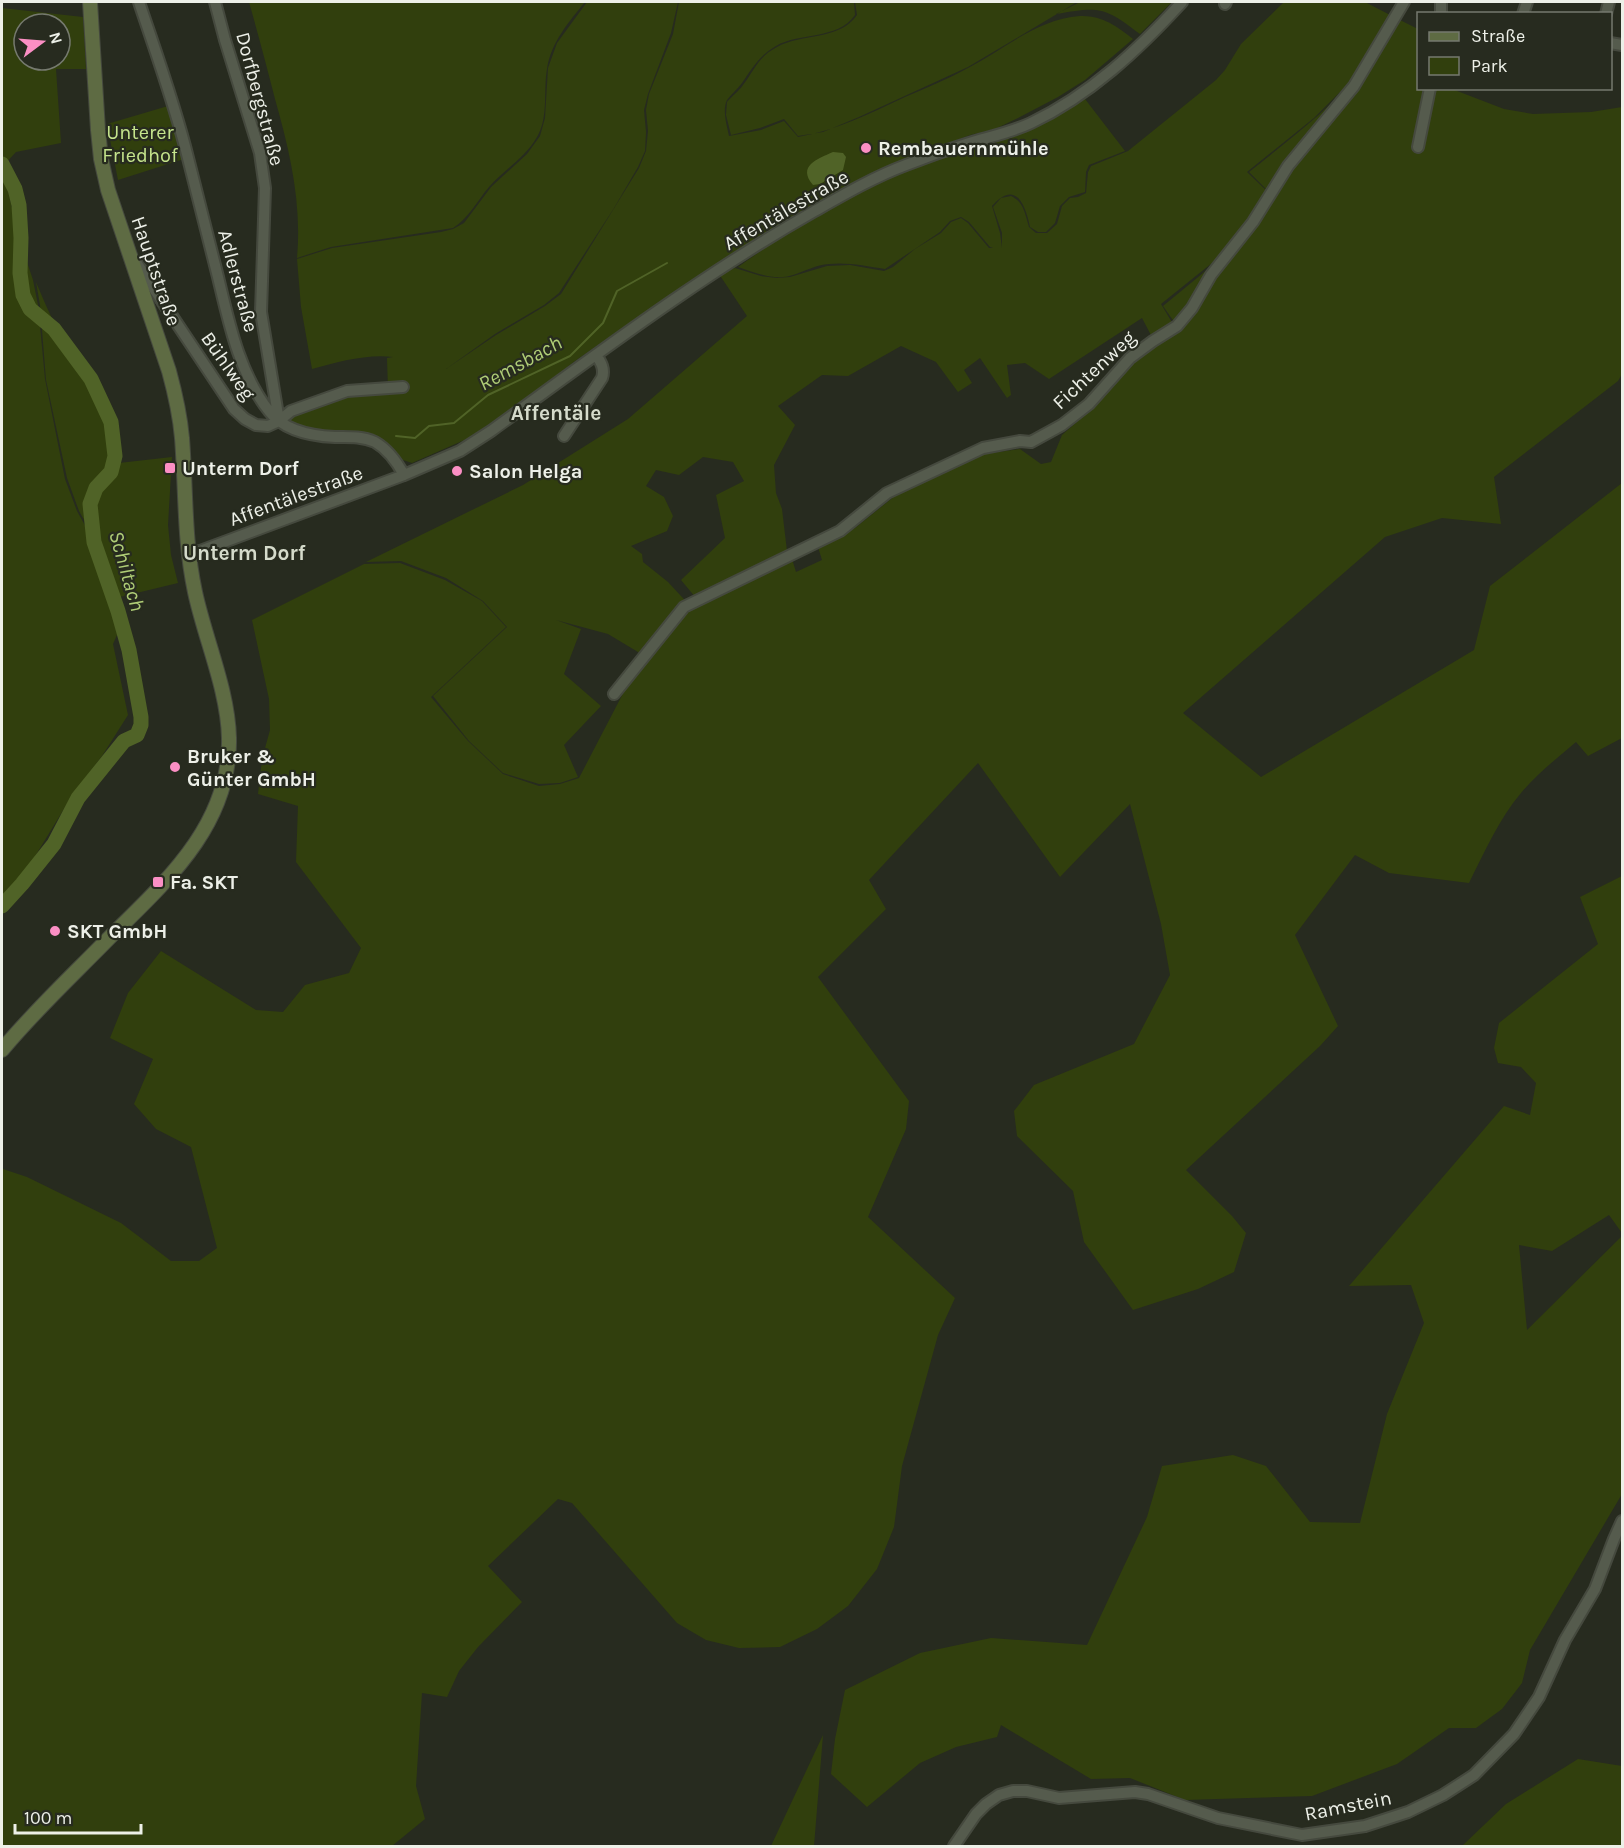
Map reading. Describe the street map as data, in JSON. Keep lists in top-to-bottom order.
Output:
{
  "streets": {
    "main road": ["Hauptstraße"],
    "street": [
      "Dorfbergstraße",
      "Affentälestraße",
      "Adlerstraße",
      "Bühlweg",
      "Fichtenweg",
      "Ramstein"
    ]
  },
  "crossings": [
    ["Dorfbergstraße", "Adlerstraße"],
    ["Dorfbergstraße", "Bühlweg"],
    ["Affentälestraße", "Hauptstraße"],
    ["Affentälestraße", "Adlerstraße"],
    ["Hauptstraße", "Bühlweg"],
    ["Adlerstraße", "Bühlweg"]
  ],
  "districts": ["Affentäle", "Unterm Dorf"],
  "water": ["Remsbach", "Schiltach"],
  "parks": ["Unterer Friedhof"],
  "places": {
    "other": [
      "Rembauernmühle",
      "Salon Helga",
      "Bruker & Günter GmbH",
      "SKT GmbH"
    ],
    "transit": ["Unterm Dorf", "Fa. SKT"]
  },
  "legend": ["Straße", "Park"],
  "scale_bar": "100 m",
  "north": "right"
}
